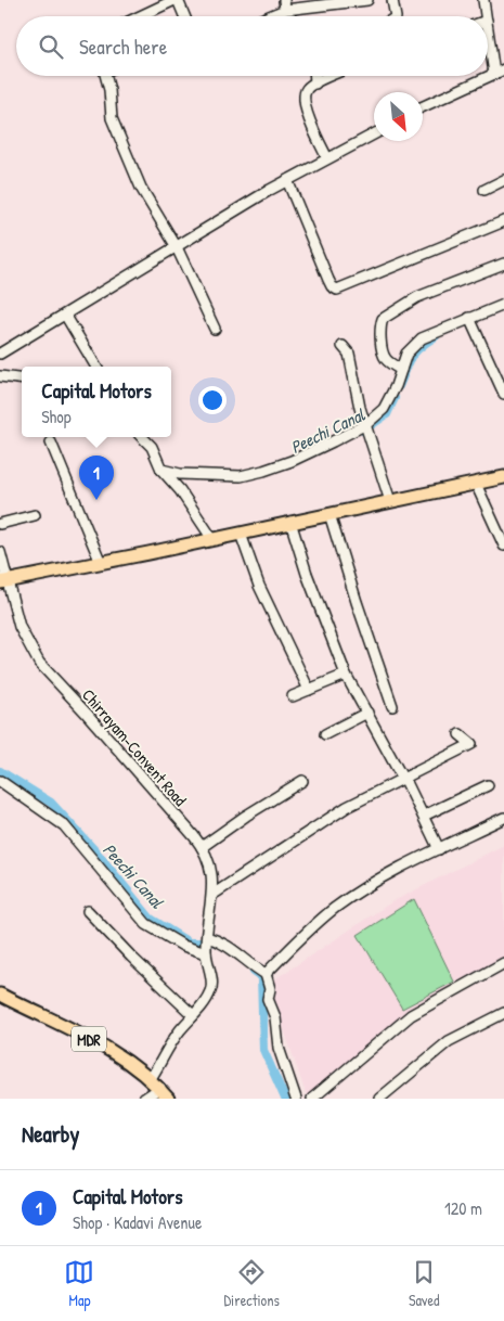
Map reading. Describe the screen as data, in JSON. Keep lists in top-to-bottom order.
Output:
{
  "streets": {
    "main road": ["MDR"],
    "street": ["Chirrayam-Convent Road"]
  },
  "crossings": [
    ["Chirrayam-Convent Road", "MDR"]
  ],
  "water": ["Peechi Canal"],
  "north": "bottom right",
  "page": {
    "search": "Search here",
    "popup": ["Capital Motors", "Shop"],
    "pins": "1",
    "heading": "Nearby",
    "list": [
      {
        "mark": "1",
        "name": "Capital Motors",
        "note": "Shop · Kadavi Avenue",
        "value": "120 m"
      }
    ],
    "nav": ["Map", "Directions", "Saved"]
  }
}
